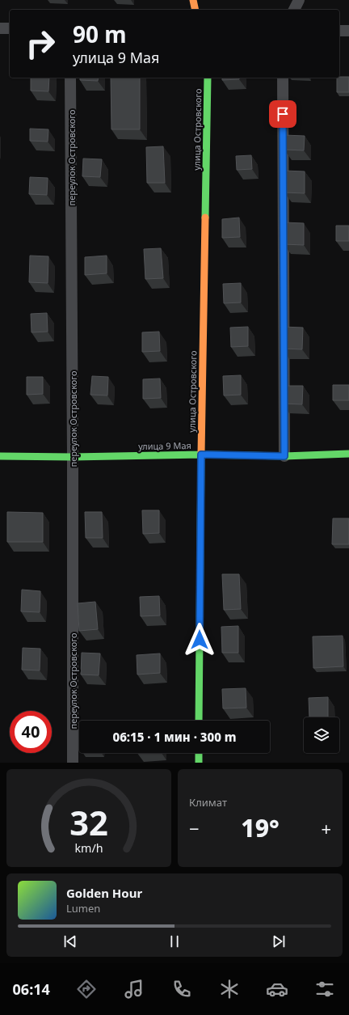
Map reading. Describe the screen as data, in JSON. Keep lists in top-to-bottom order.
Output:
{
  "streets": {
    "main road": ["улица Островского", "улица 9 Мая"],
    "street": ["переулок Островского"]
  },
  "crossings": [
    ["улица Островского", "улица 9 Мая"],
    ["переулок Островского", "улица 9 Мая"]
  ],
  "page": {
    "turn": ["90 m", "улица 9 Мая"],
    "limit": "40",
    "trip": "06:15 · 1 мин · 300 m",
    "tile": "Климат",
    "heat": ["−", "19°", "+"],
    "song": ["Golden Hour", "Lumen"],
    "tabs": "06:14",
    "gauge": ["32", "km/h"]
  }
}
